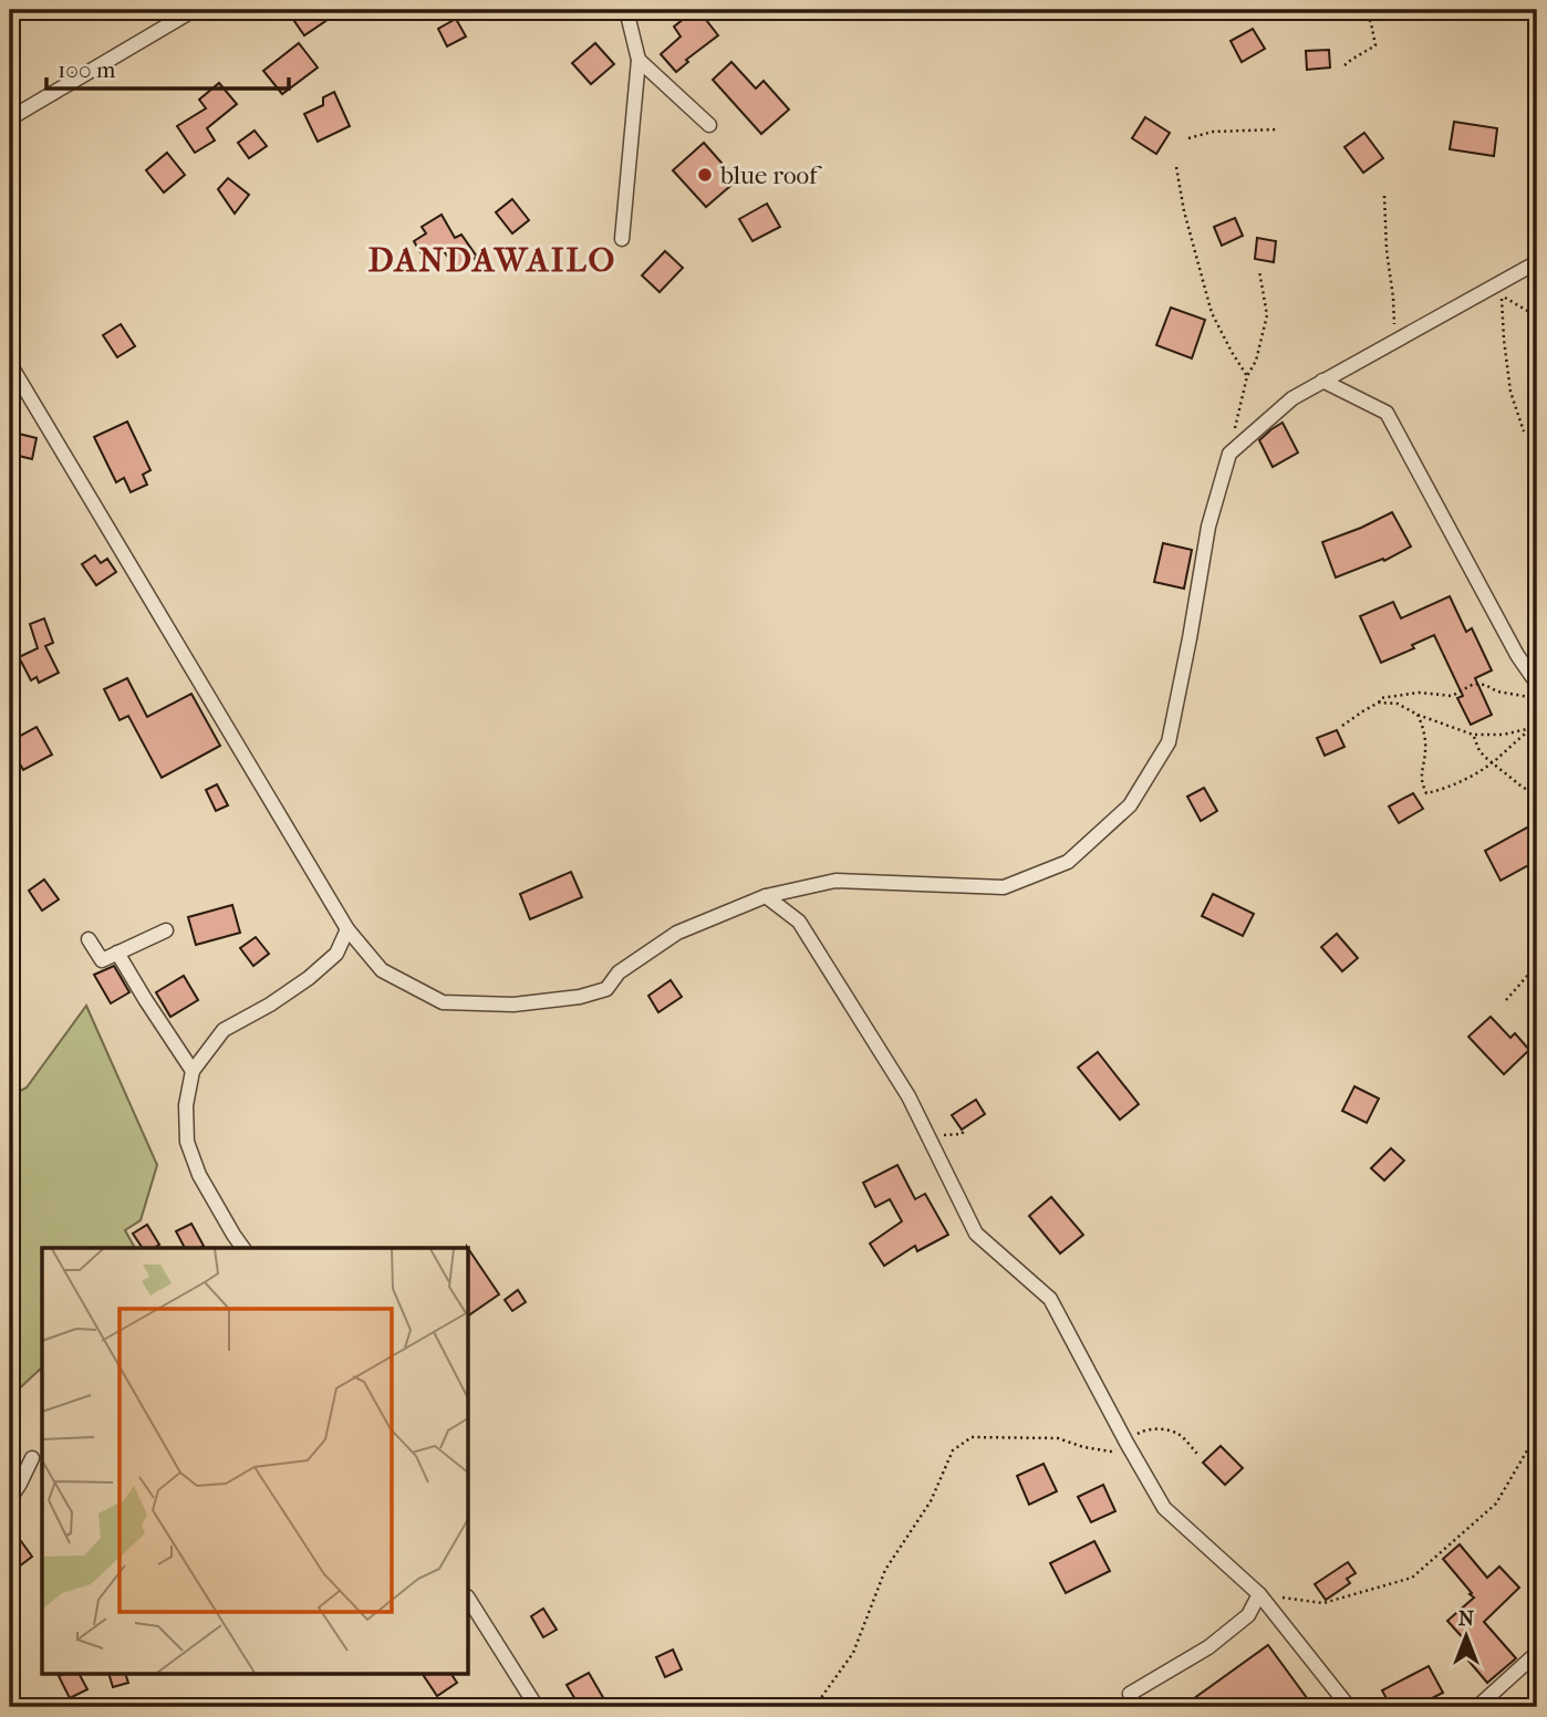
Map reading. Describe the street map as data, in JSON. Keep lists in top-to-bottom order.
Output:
{
  "districts": ["DANDAWAILO"],
  "places": ["blue roof"],
  "scale_bar": "100 m",
  "north": "top"
}
